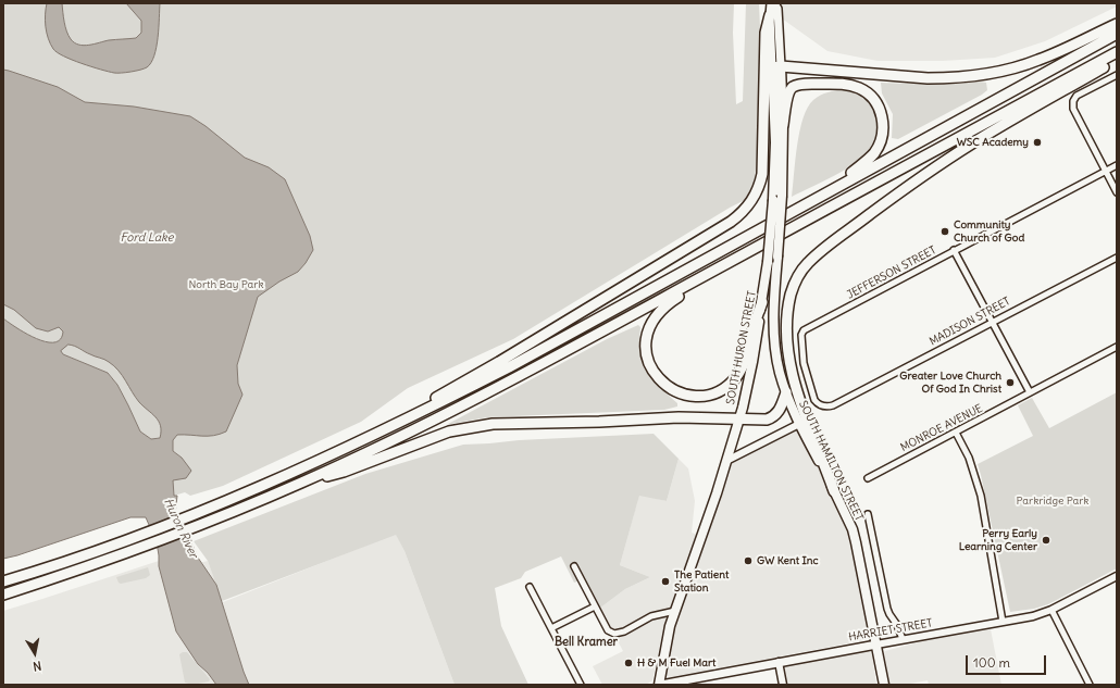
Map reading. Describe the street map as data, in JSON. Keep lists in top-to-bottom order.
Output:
{
  "streets": {
    "main road": ["SOUTH HURON STREET", "SOUTH HAMILTON STREET", "HARRIET STREET"],
    "street": ["JEFFERSON STREET", "MADISON STREET", "MONROE AVENUE"]
  },
  "crossings": [
    ["JEFFERSON STREET", "MADISON STREET"],
    ["SOUTH HURON STREET", "SOUTH HAMILTON STREET"],
    ["SOUTH HURON STREET", "HARRIET STREET"],
    ["SOUTH HAMILTON STREET", "HARRIET STREET"]
  ],
  "districts": ["Bell Kramer"],
  "water": ["Ford Lake", "Huron River"],
  "parks": ["North Bay Park", "Parkridge Park"],
  "places": [
    "WSC Academy",
    "Community Church of God",
    "Greater Love Church Of God In Christ",
    "Perry Early Learning Center",
    "GW Kent Inc",
    "The Patient Station",
    "H & M Fuel Mart"
  ],
  "scale_bar": "100 m",
  "north": "bottom"
}
